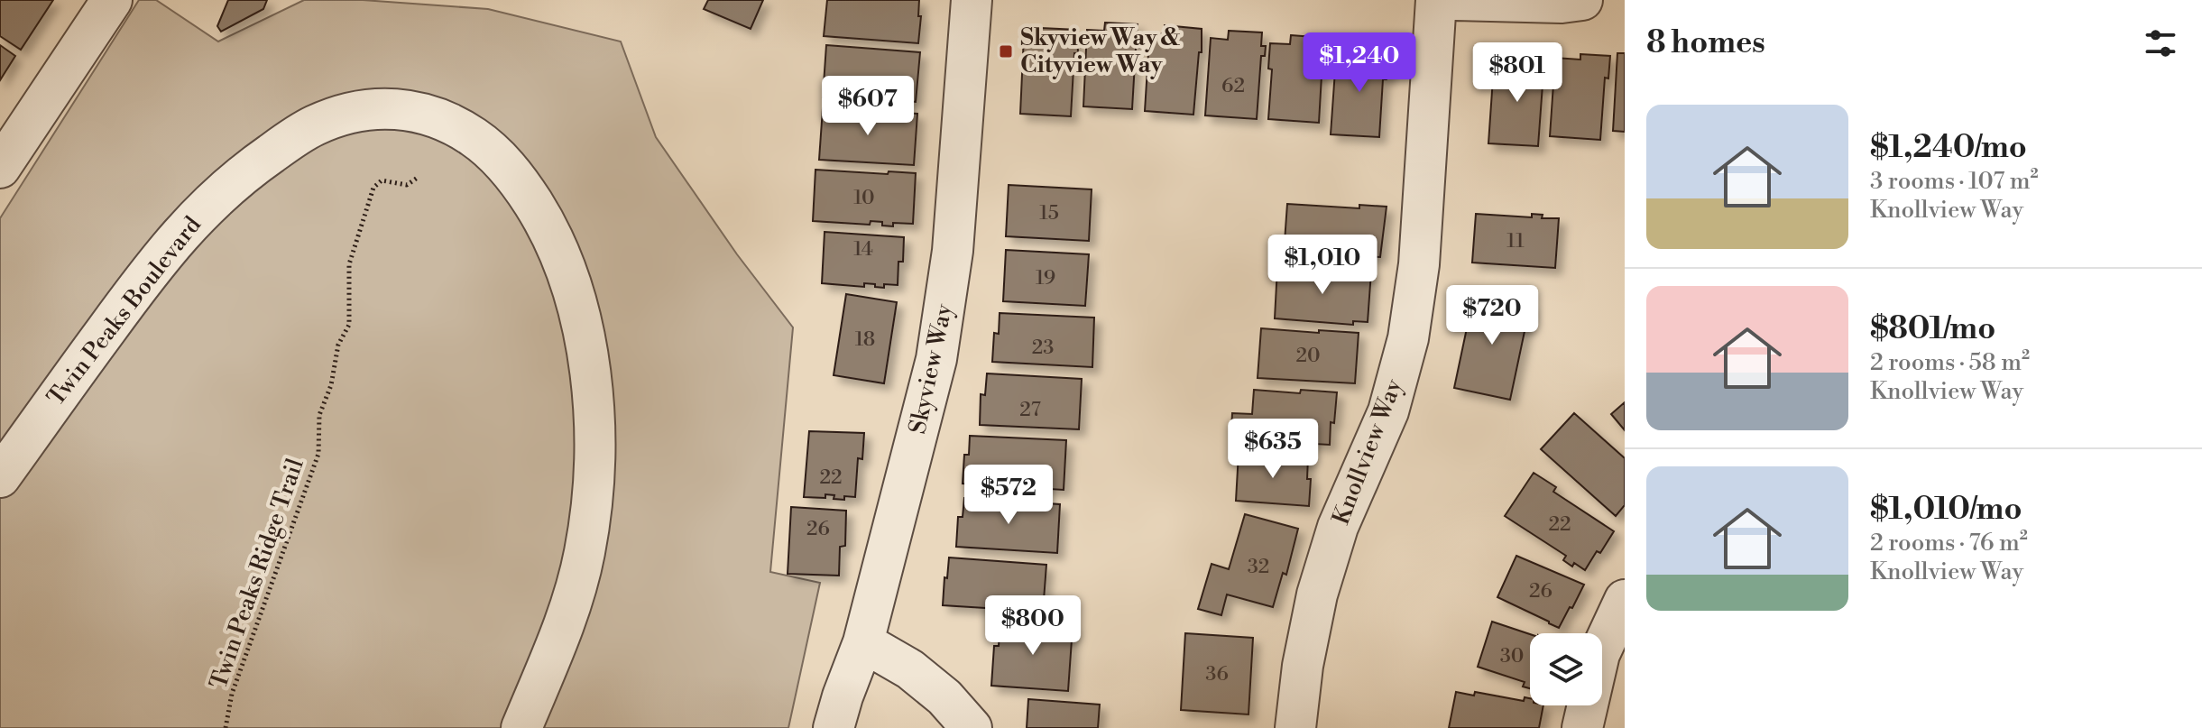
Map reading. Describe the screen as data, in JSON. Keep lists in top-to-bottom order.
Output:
{
  "streets": {
    "street": ["Twin Peaks Boulevard", "Skyview Way", "Knollview Way"],
    "path": ["Twin Peaks Ridge Trail"]
  },
  "places": {
    "transit": ["Skyview Way & Cityview Way"]
  },
  "house_numbers": [
    "62",
    "10",
    "15",
    "11",
    "14",
    "19",
    "18",
    "23",
    "20",
    "27",
    "22",
    "22",
    "26",
    "32",
    "26",
    "30",
    "36"
  ],
  "page": {
    "heading": "8 homes",
    "price": [
      "$1,240",
      "$801",
      "$607",
      "$1,010",
      "$720",
      "$635",
      "$572",
      "$800"
    ],
    "list": [
      {
        "name": "$1,240/mo",
        "note": "3 rooms · 107 m² · Knollview Way"
      },
      {
        "name": "$801/mo",
        "note": "2 rooms · 58 m² · Knollview Way"
      },
      {
        "name": "$1,010/mo",
        "note": "2 rooms · 76 m² · Knollview Way"
      }
    ]
  }
}
